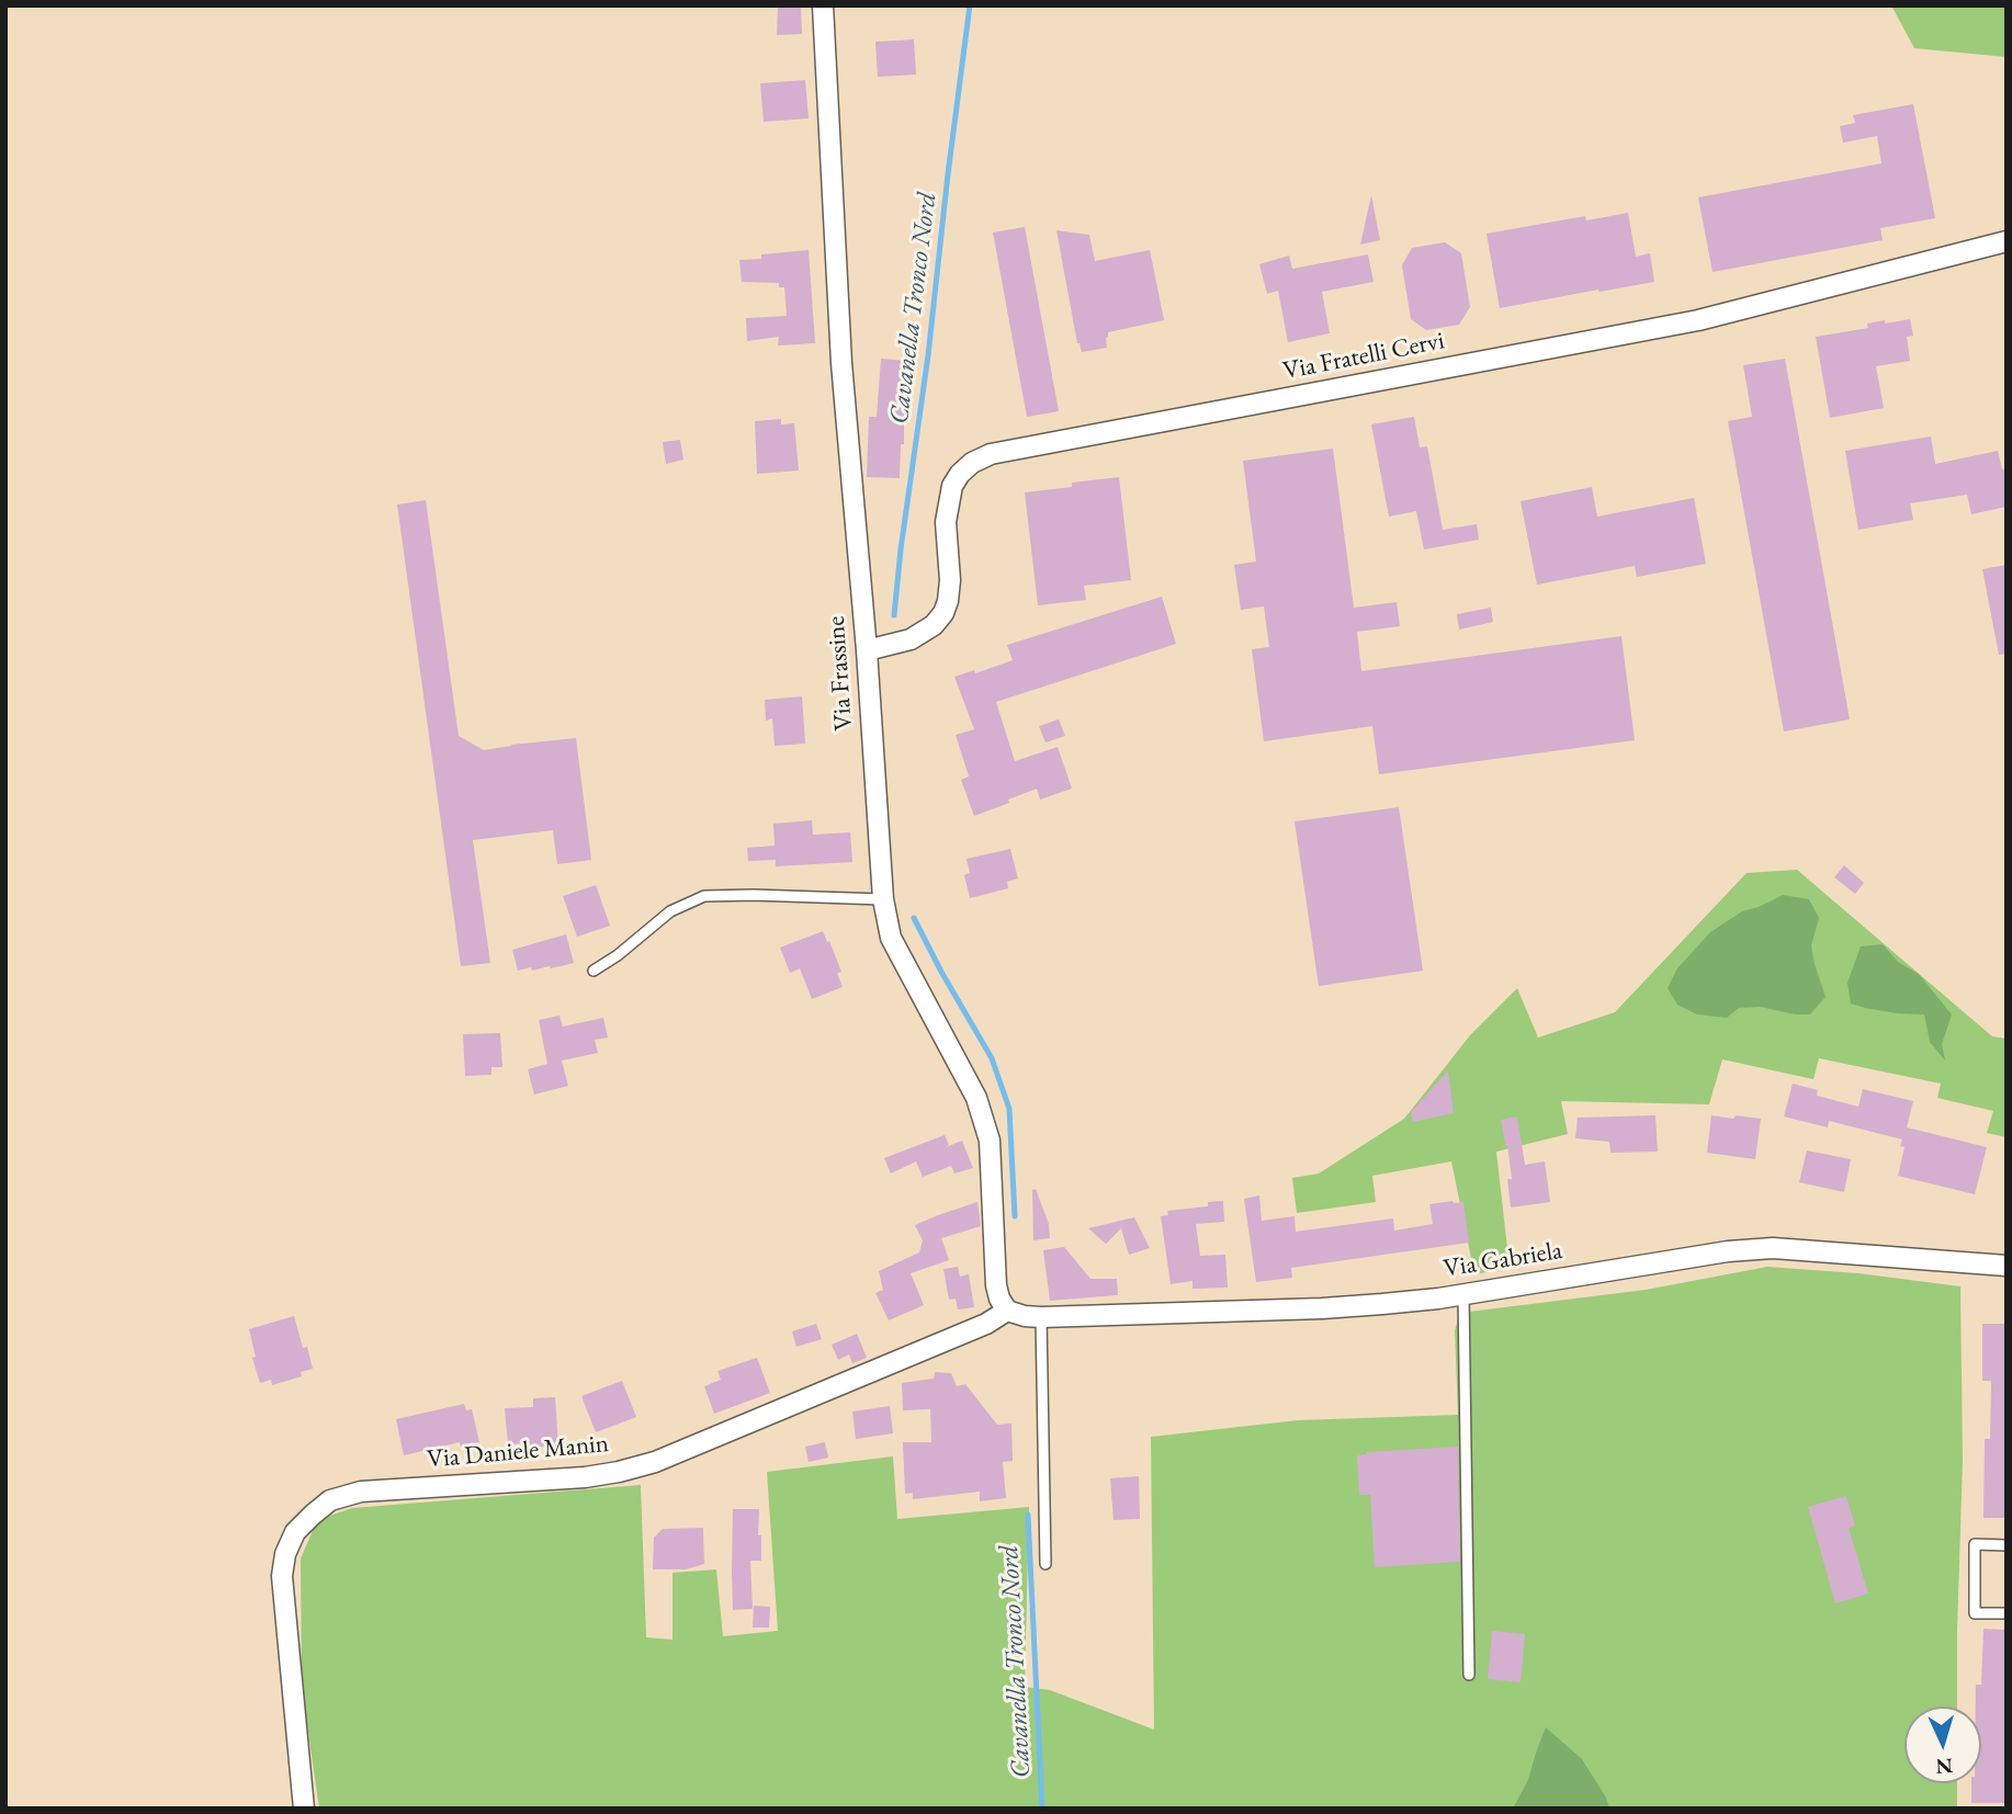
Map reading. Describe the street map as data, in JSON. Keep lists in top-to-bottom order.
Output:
{
  "streets": {
    "street": [
      "Via Fratelli Cervi",
      "Via Frassine",
      "Via Gabriela",
      "Via Daniele Manin"
    ]
  },
  "crossings": [
    ["Via Fratelli Cervi", "Via Frassine"],
    ["Via Frassine", "Via Gabriela"],
    ["Via Frassine", "Via Daniele Manin"],
    ["Via Gabriela", "Via Daniele Manin"]
  ],
  "water": ["Cavanella Tronco Nord"],
  "north": "bottom"
}
